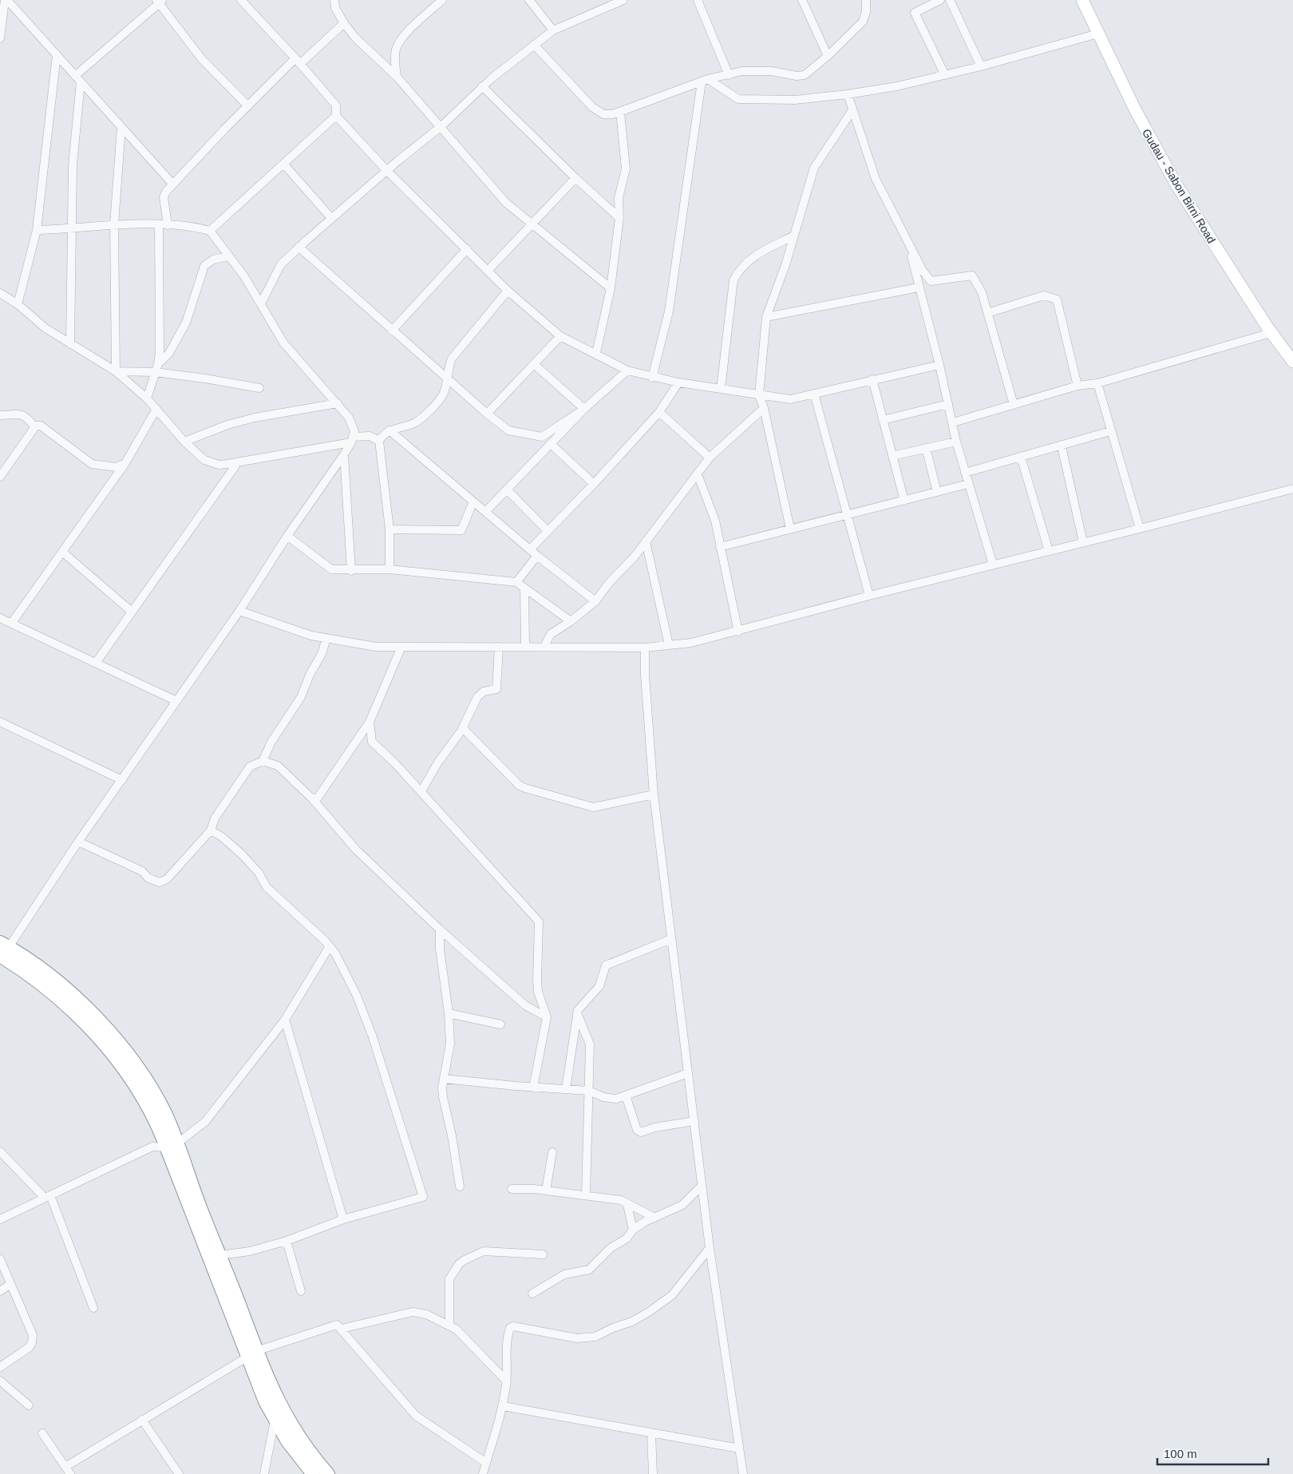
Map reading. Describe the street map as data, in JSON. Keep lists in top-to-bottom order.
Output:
{
  "streets": {
    "main road": ["Gudau - Sabon Birni Road"]
  },
  "scale_bar": "100 m"
}
